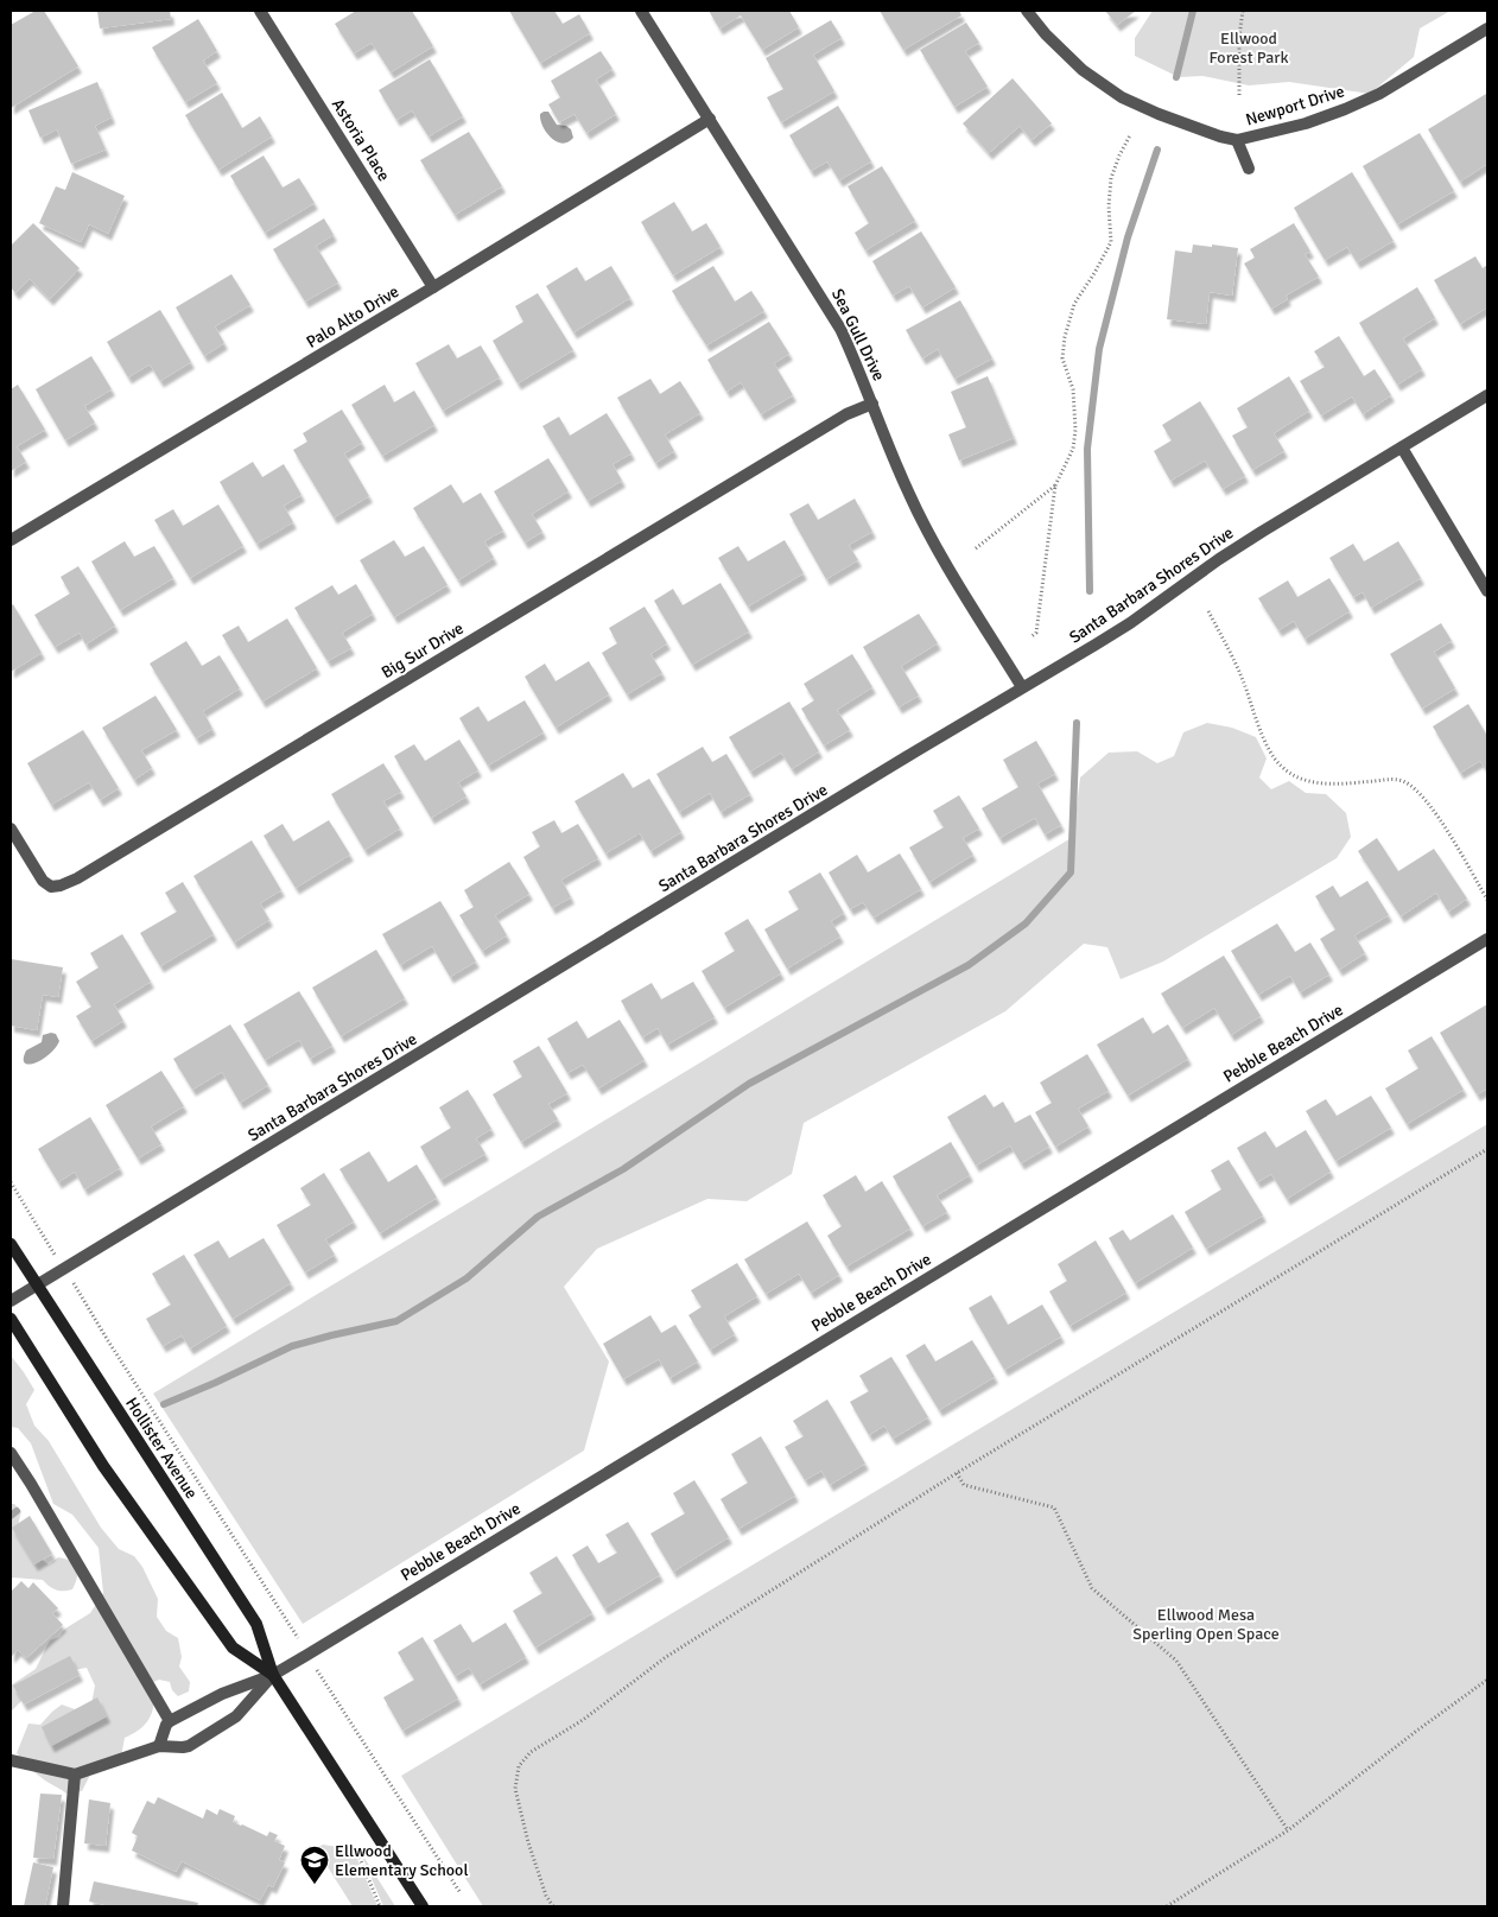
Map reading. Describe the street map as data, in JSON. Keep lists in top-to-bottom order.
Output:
{
  "streets": {
    "main road": ["Hollister Avenue"],
    "street": [
      "Newport Drive",
      "Astoria Place",
      "Palo Alto Drive",
      "Sea Gull Drive",
      "Santa Barbara Shores Drive",
      "Big Sur Drive",
      "Pebble Beach Drive"
    ]
  },
  "crossings": [
    ["Astoria Place", "Palo Alto Drive"],
    ["Palo Alto Drive", "Sea Gull Drive"],
    ["Sea Gull Drive", "Santa Barbara Shores Drive"],
    ["Sea Gull Drive", "Big Sur Drive"],
    ["Santa Barbara Shores Drive", "Hollister Avenue"],
    ["Pebble Beach Drive", "Hollister Avenue"]
  ],
  "parks": ["Ellwood Forest Park", "Ellwood Mesa Sperling Open Space"],
  "places": {
    "school or university": ["Ellwood Elementary School"]
  }
}
